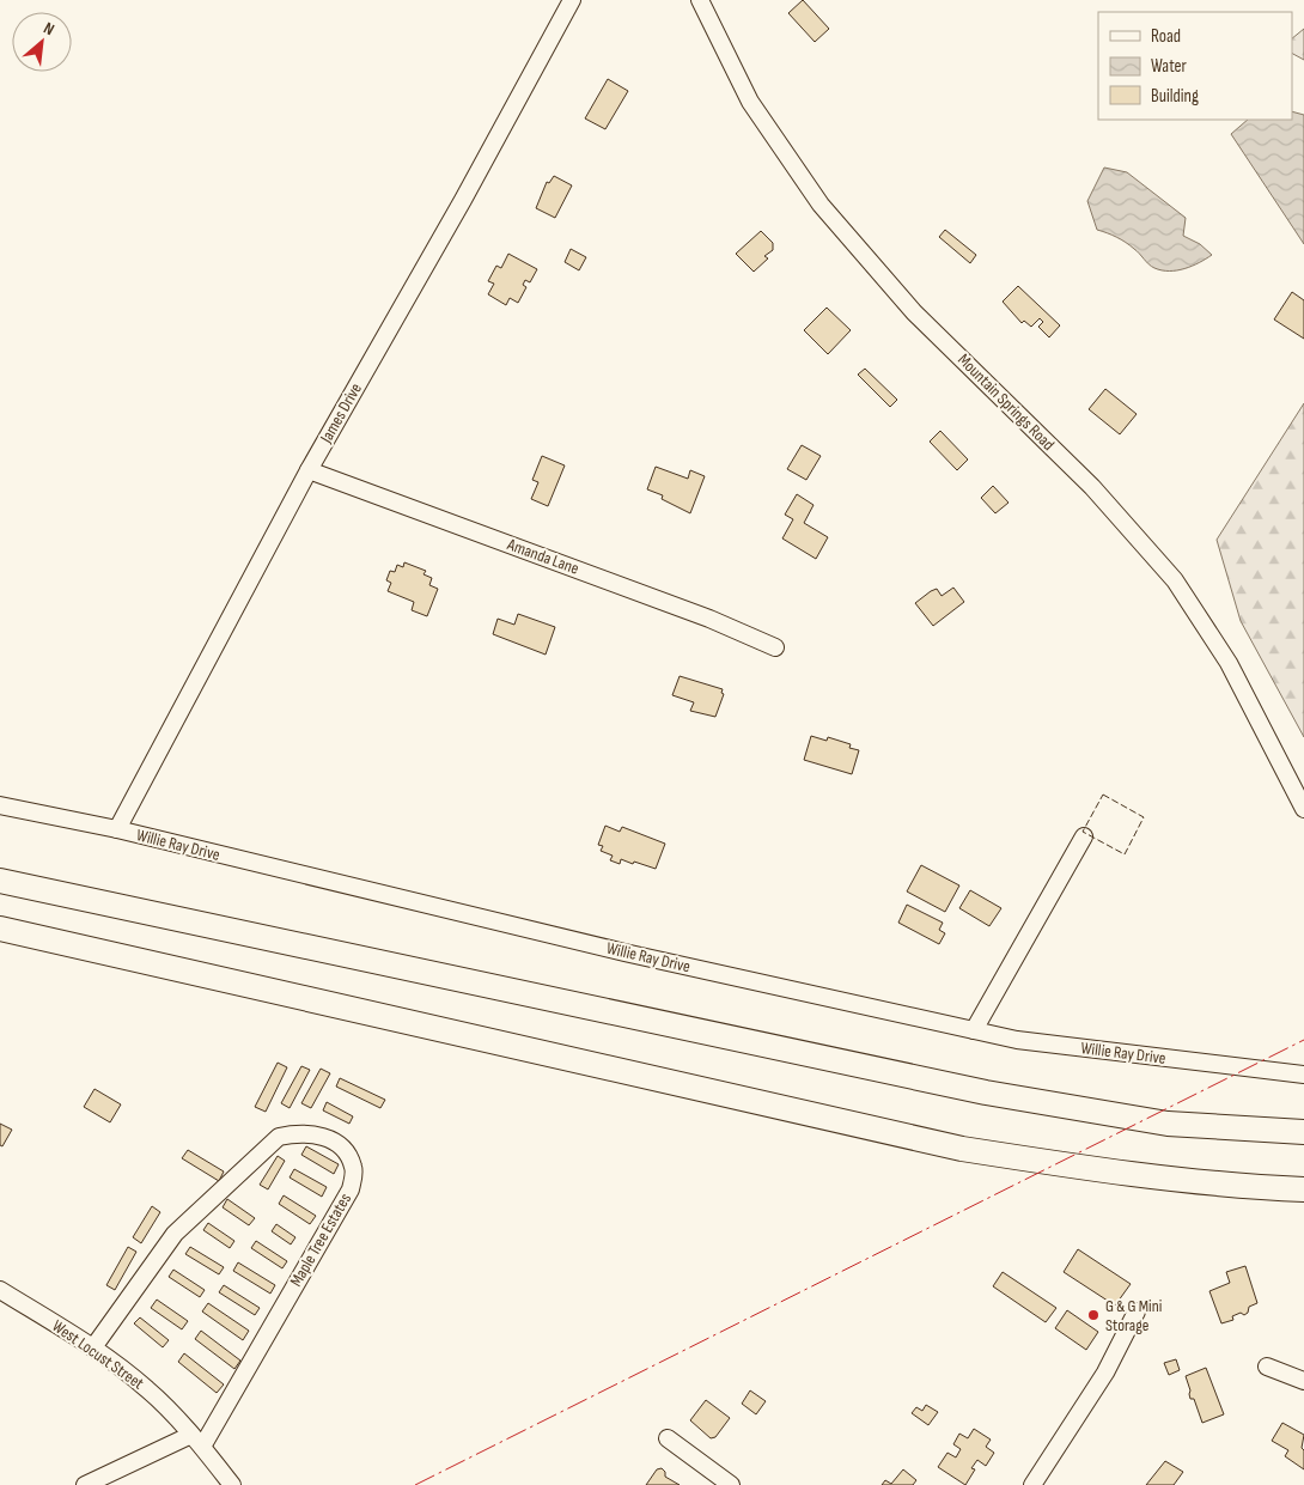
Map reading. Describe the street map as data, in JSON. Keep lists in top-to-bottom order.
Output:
{
  "streets": {
    "street": [
      "Mountain Springs Road",
      "James Drive",
      "Amanda Lane",
      "Willie Ray Drive",
      "Maple Tree Estates",
      "West Locust Street"
    ]
  },
  "crossings": [
    ["James Drive", "Amanda Lane"],
    ["James Drive", "Willie Ray Drive"],
    ["Maple Tree Estates", "West Locust Street"]
  ],
  "places": ["G & G Mini Storage"],
  "legend": ["Road", "Water", "Building"],
  "north": "top right"
}
